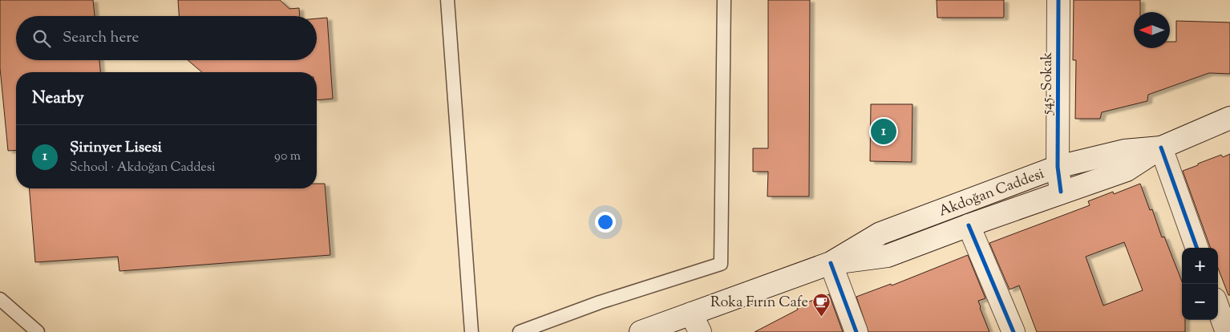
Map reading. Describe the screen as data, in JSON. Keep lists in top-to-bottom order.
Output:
{
  "streets": {
    "main road": ["545. Sokak", "Akdoğan Caddesi"]
  },
  "crossings": [
    ["545. Sokak", "Akdoğan Caddesi"]
  ],
  "places": {
    "cafe": ["Roka Fırın Cafe"]
  },
  "north": "left",
  "page": {
    "search": "Search here",
    "heading": "Nearby",
    "pins": "1",
    "list": [
      {
        "mark": "1",
        "name": "Şirinyer Lisesi",
        "note": "School · Akdoğan Caddesi",
        "value": "90 m"
      }
    ],
    "map_buttons": ["+", "−"]
  }
}
